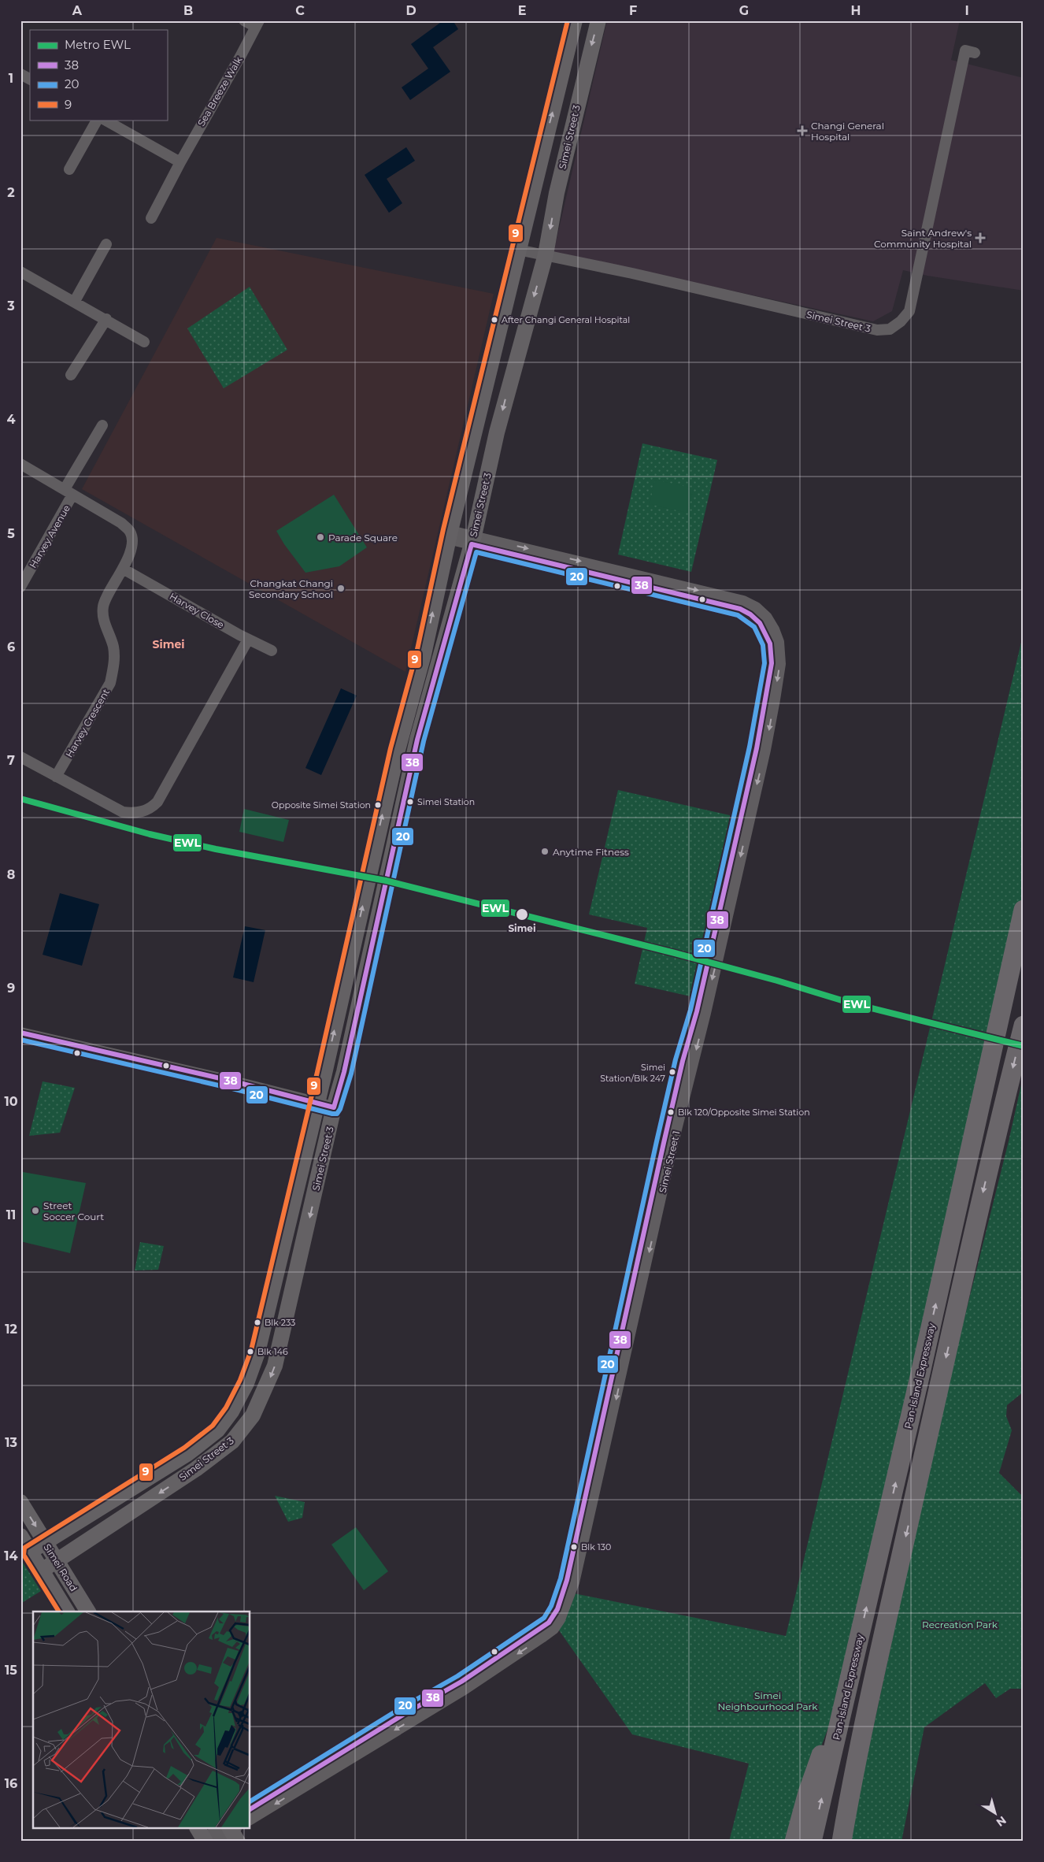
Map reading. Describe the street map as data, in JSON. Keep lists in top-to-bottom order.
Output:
{
  "streets": {
    "highway": ["Pan-Island Expressway"],
    "main road": ["Simei Street 3", "Simei Road"],
    "street": [
      "Sea Breeze Walk",
      "Harvey Avenue",
      "Harvey Close",
      "Harvey Crescent",
      "Simei Street 1"
    ]
  },
  "crossings": [
    ["Simei Street 3", "Simei Street 1"],
    ["Simei Street 3", "Simei Road"],
    ["Harvey Avenue", "Harvey Crescent"],
    ["Harvey Close", "Harvey Crescent"]
  ],
  "districts": ["Simei"],
  "parks": ["Recreation Park", "Simei Neighbourhood Park"],
  "places": {
    "health": ["Changi General Hospital", "Saint Andrew's Community Hospital"],
    "other": [
      "After Changi General Hospital",
      "Parade Square",
      "Changkat Changi Secondary School",
      "Simei Station",
      "Opposite Simei Station",
      "Anytime Fitness",
      "Simei",
      "Simei Station/Blk 247",
      "Blk 120/Opposite Simei Station",
      "Street Soccer Court",
      "Blk 233",
      "Blk 146",
      "Blk 130"
    ]
  },
  "lines": [
    "transit line 9",
    "transit line 38",
    "transit line 20",
    "metro line EWL"
  ],
  "legend": [
    "Metro EWL",
    "38",
    "20",
    "9"
  ],
  "north": "bottom right",
  "grid": {
    "columns": [
      "A",
      "B",
      "C",
      "D",
      "E",
      "F",
      "G",
      "H",
      "I"
    ],
    "rows": [
      "1",
      "2",
      "3",
      "4",
      "5",
      "6",
      "7",
      "8",
      "9",
      "10",
      "11",
      "12",
      "13",
      "14",
      "15",
      "16"
    ]
  }
}
